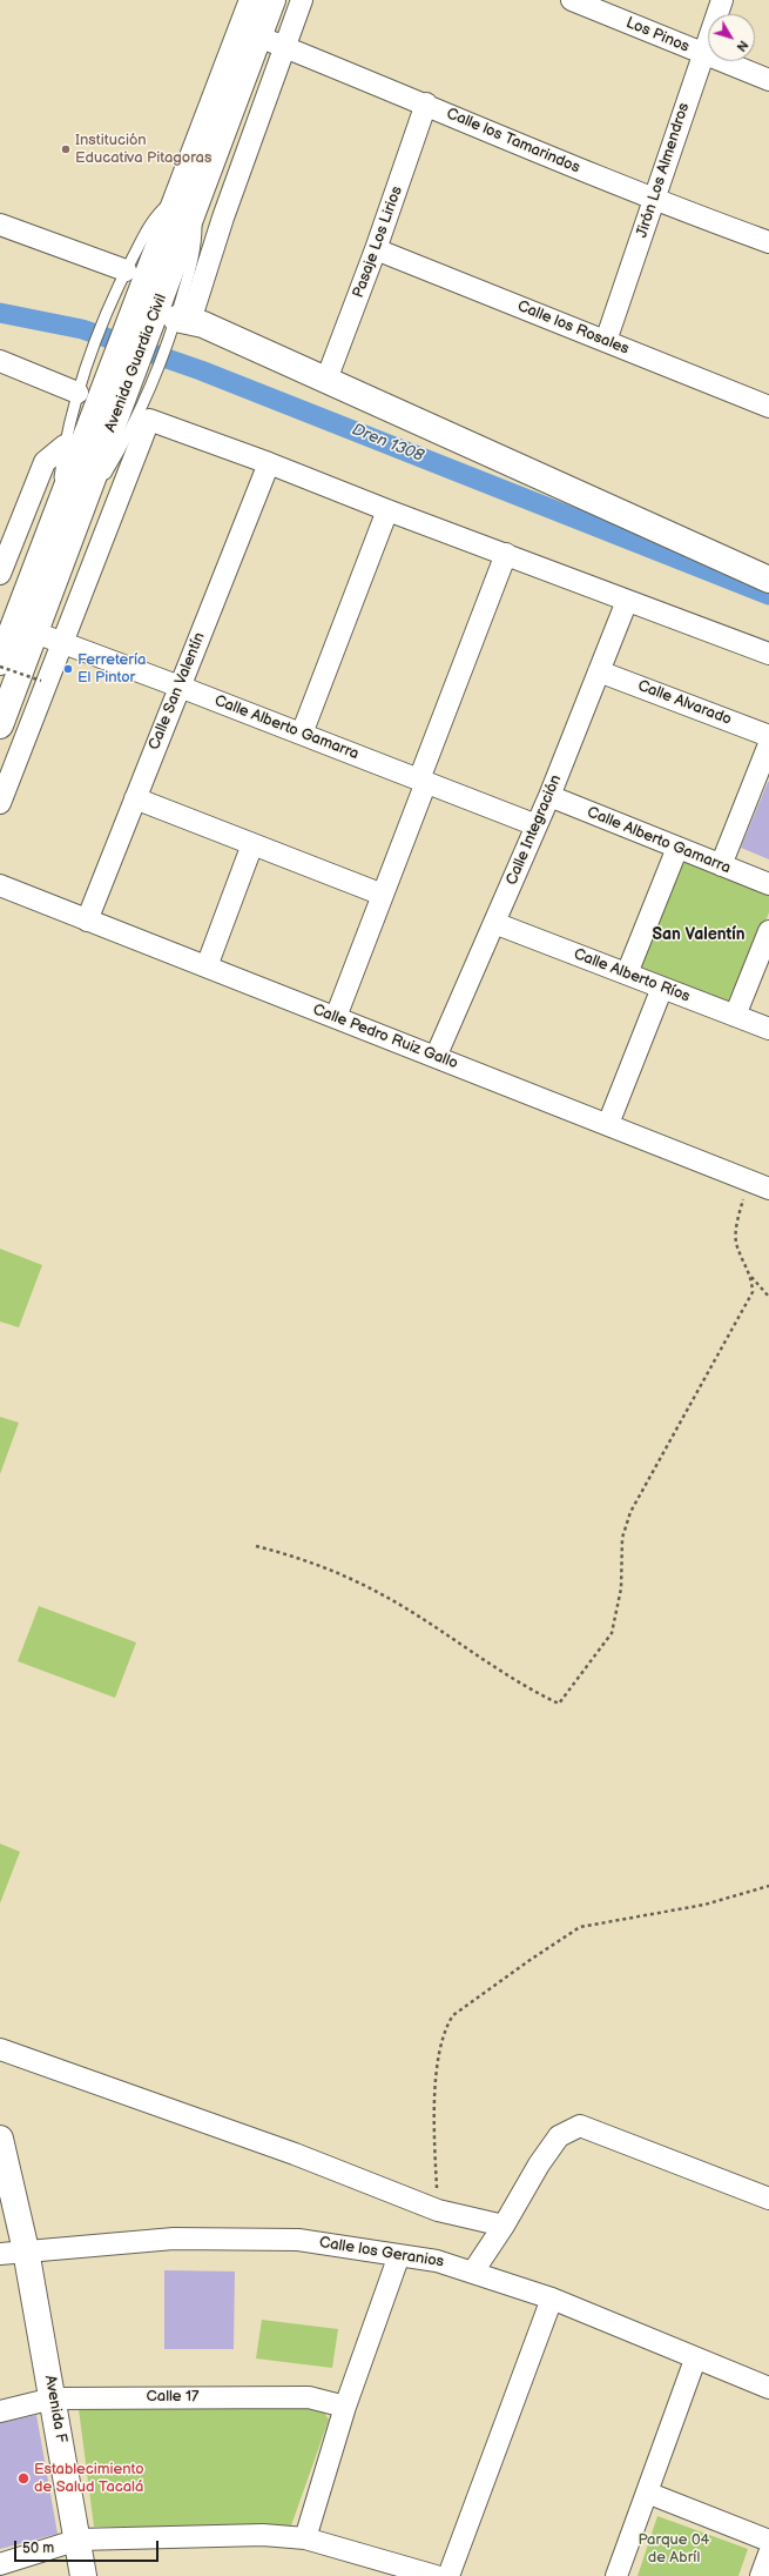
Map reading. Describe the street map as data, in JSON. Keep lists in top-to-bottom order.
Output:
{
  "streets": {
    "main road": ["Avenida Guardia Civil", "Avenida F"],
    "street": [
      "Los Pinos",
      "Calle los Tamarindos",
      "Jirón Los Almendros",
      "Pasaje Los Lirios",
      "Calle los Rosales",
      "Calle San Valentín",
      "Calle Alvarado",
      "Calle Alberto Gamarra",
      "Calle Integración",
      "Calle Alberto Ríos",
      "Calle Pedro Ruiz Gallo",
      "Calle los Geranios",
      "Calle 17"
    ]
  },
  "crossings": [
    ["Los Pinos", "Jirón Los Almendros"],
    ["Calle los Tamarindos", "Jirón Los Almendros"],
    ["Calle los Tamarindos", "Pasaje Los Lirios"],
    ["Calle los Tamarindos", "Avenida Guardia Civil"],
    ["Jirón Los Almendros", "Calle los Rosales"],
    ["Pasaje Los Lirios", "Calle los Rosales"],
    ["Avenida Guardia Civil", "Calle Alberto Gamarra"],
    ["Calle San Valentín", "Calle Alberto Gamarra"],
    ["Calle San Valentín", "Calle Pedro Ruiz Gallo"],
    ["Calle Alvarado", "Calle Integración"],
    ["Calle Alberto Gamarra", "Calle Integración"],
    ["Calle Integración", "Calle Alberto Ríos"],
    ["Calle Integración", "Calle Pedro Ruiz Gallo"],
    ["Calle los Geranios", "Avenida F"],
    ["Calle 17", "Avenida F"]
  ],
  "districts": ["San Valentín"],
  "water": ["Dren 1308"],
  "parks": ["Parque 04 de Abríl"],
  "places": ["Institución Educativa Pitagoras", "Ferretería El Pintor", "Establecimiento de Salud Tacalá"],
  "scale_bar": "50 m",
  "north": "bottom right"
}
